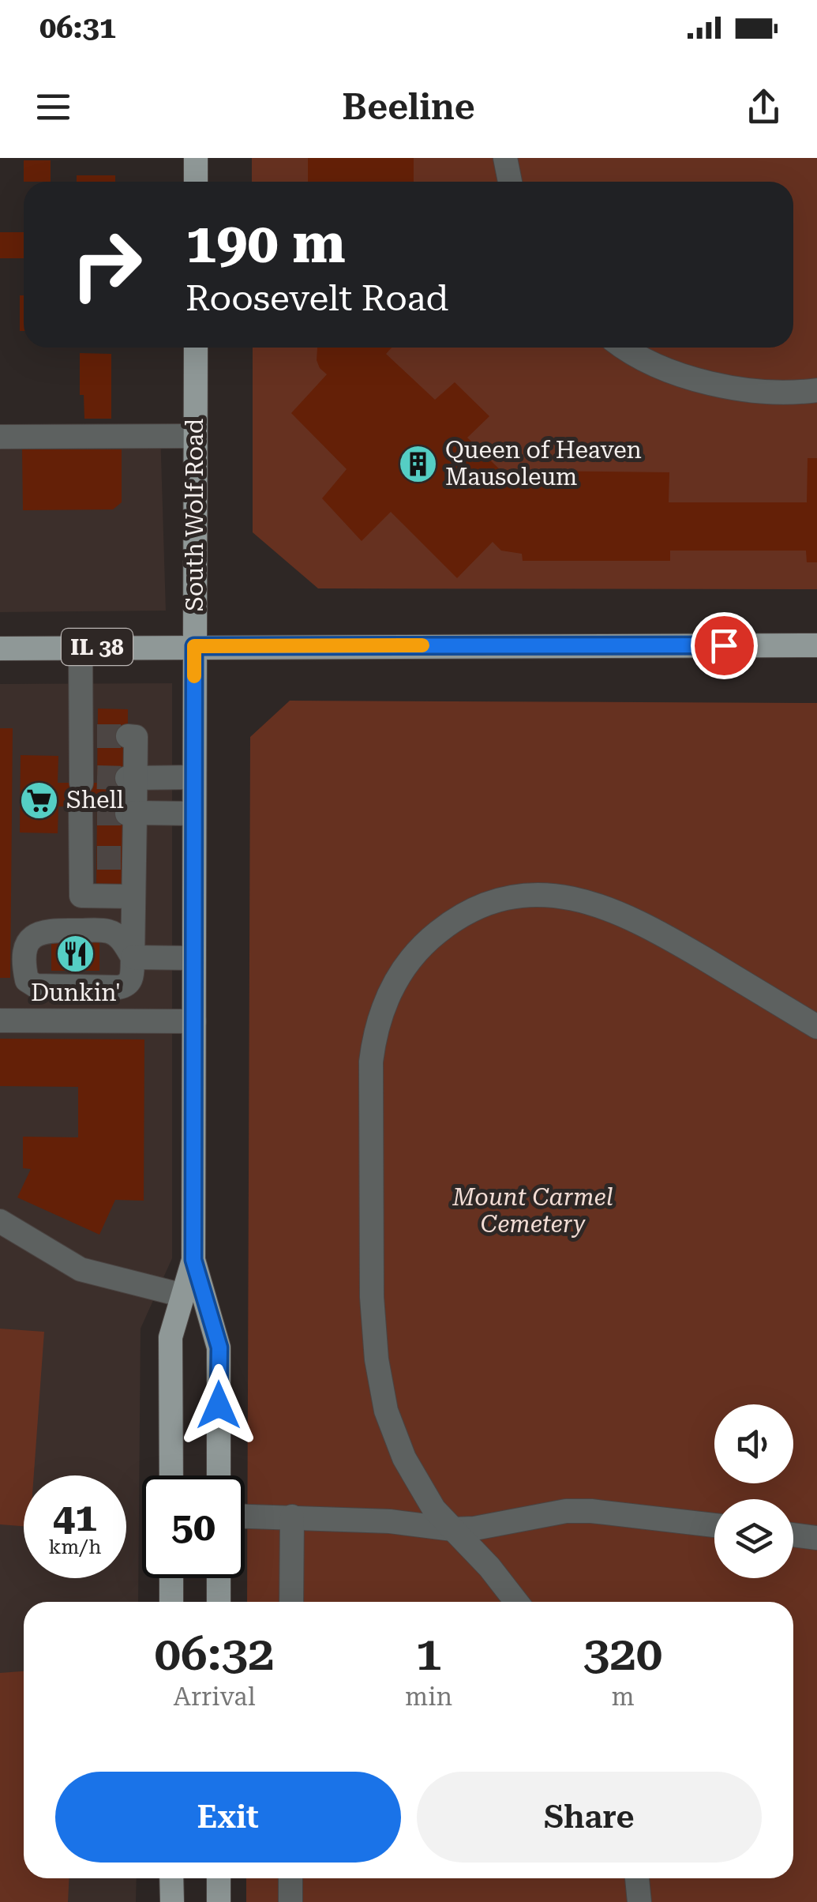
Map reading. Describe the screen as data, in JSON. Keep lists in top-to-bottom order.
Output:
{
  "streets": {
    "main road": ["South Wolf Road", "IL 38"]
  },
  "crossings": [
    ["South Wolf Road", "IL 38"]
  ],
  "parks": ["Mount Carmel Cemetery"],
  "places": {
    "building": ["Queen of Heaven Mausoleum"],
    "supermarket": ["Shell"],
    "restaurant": ["Dunkin'"]
  },
  "page": {
    "status": "06:31",
    "header": "Beeline",
    "turn": ["190 m", "Roosevelt Road"],
    "speed": "41 km/h",
    "limit": "50",
    "eta": [
      "06:32",
      "Arrival",
      "1",
      "min",
      "320",
      "m"
    ],
    "buttons": ["Exit", "Share"]
  }
}
